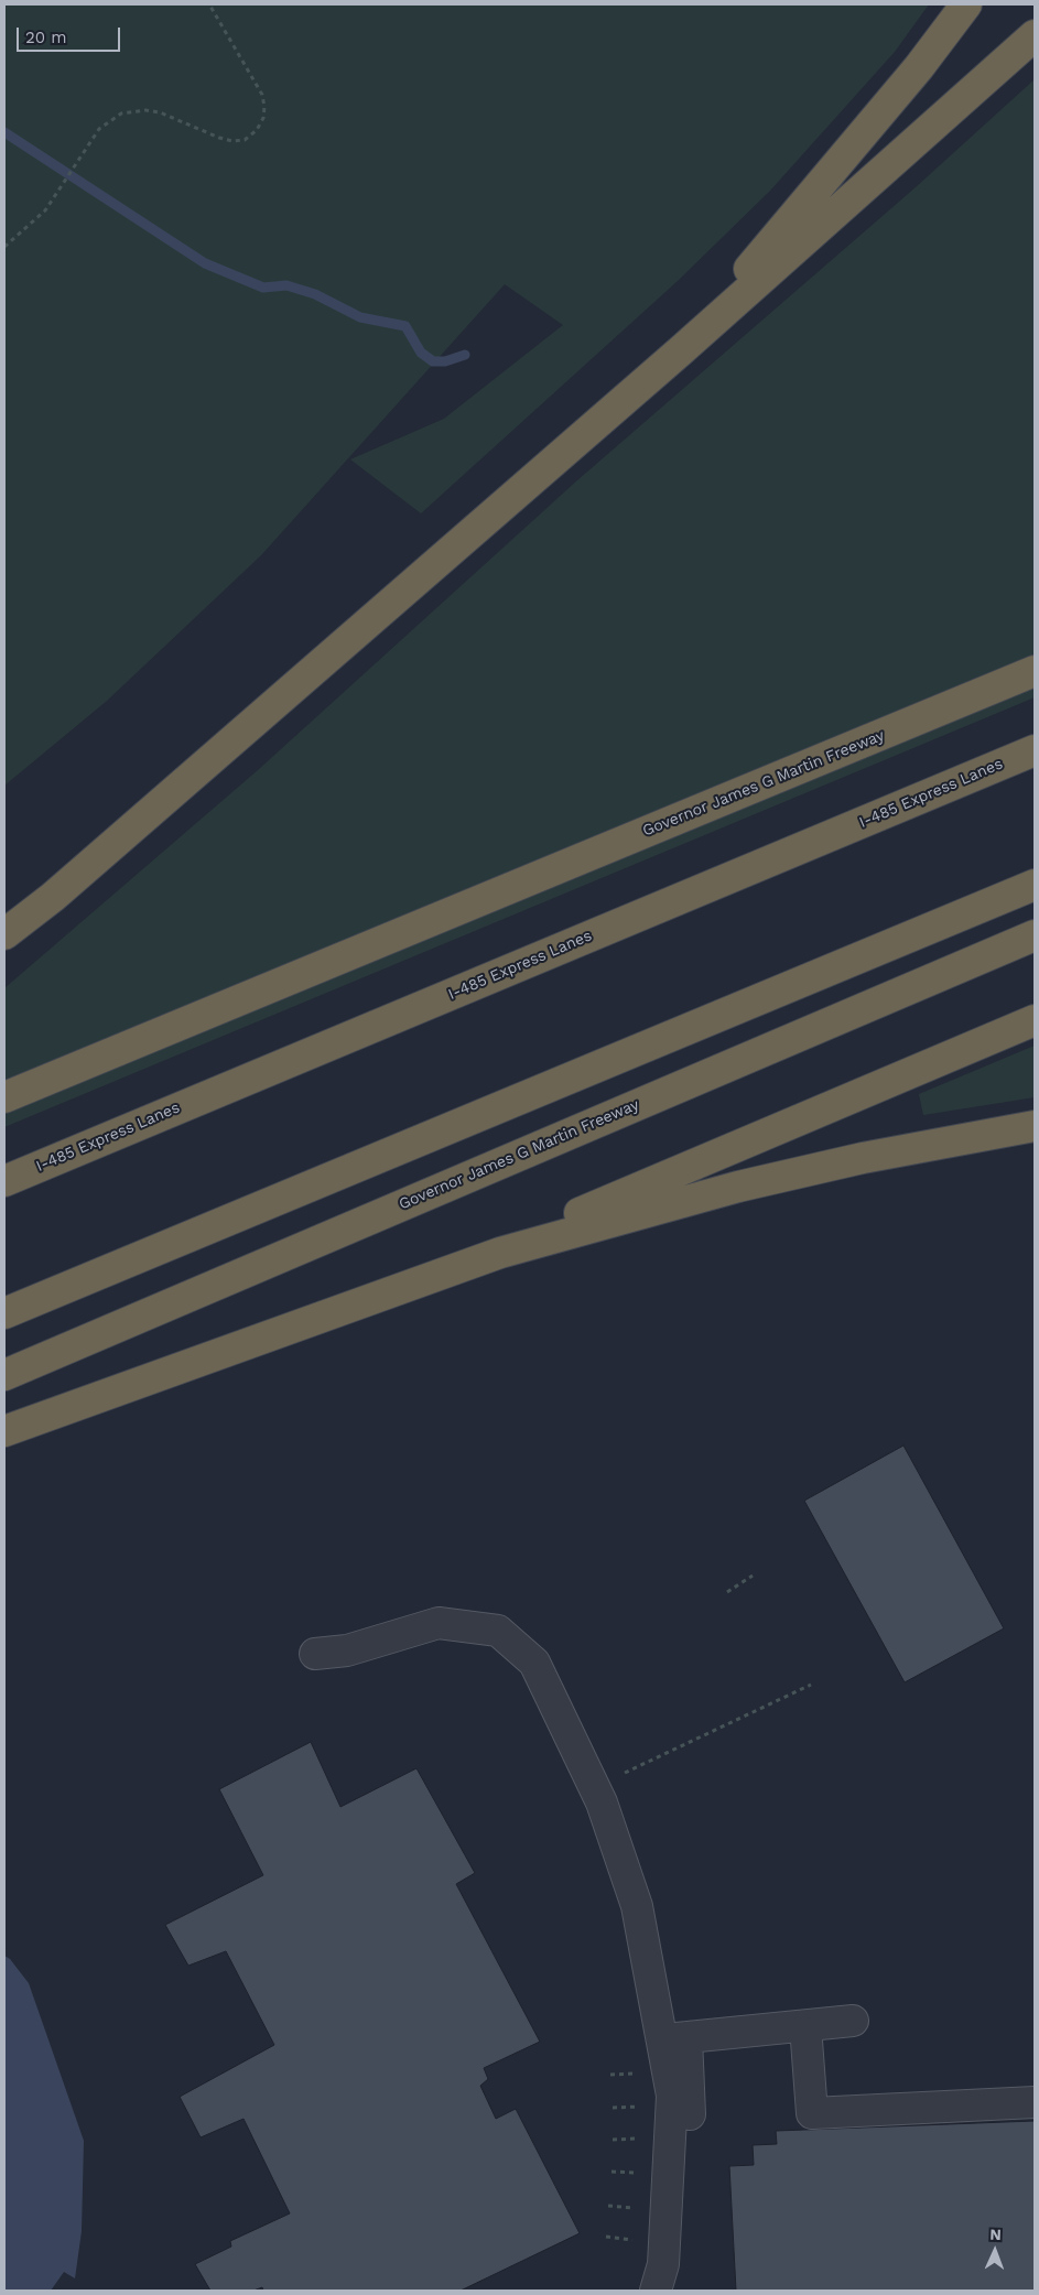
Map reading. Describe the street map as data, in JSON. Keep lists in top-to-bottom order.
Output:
{
  "streets": {
    "highway": ["Governor James G Martin Freeway", "I-485 Express Lanes"]
  },
  "scale_bar": "20 m",
  "north": "top"
}
